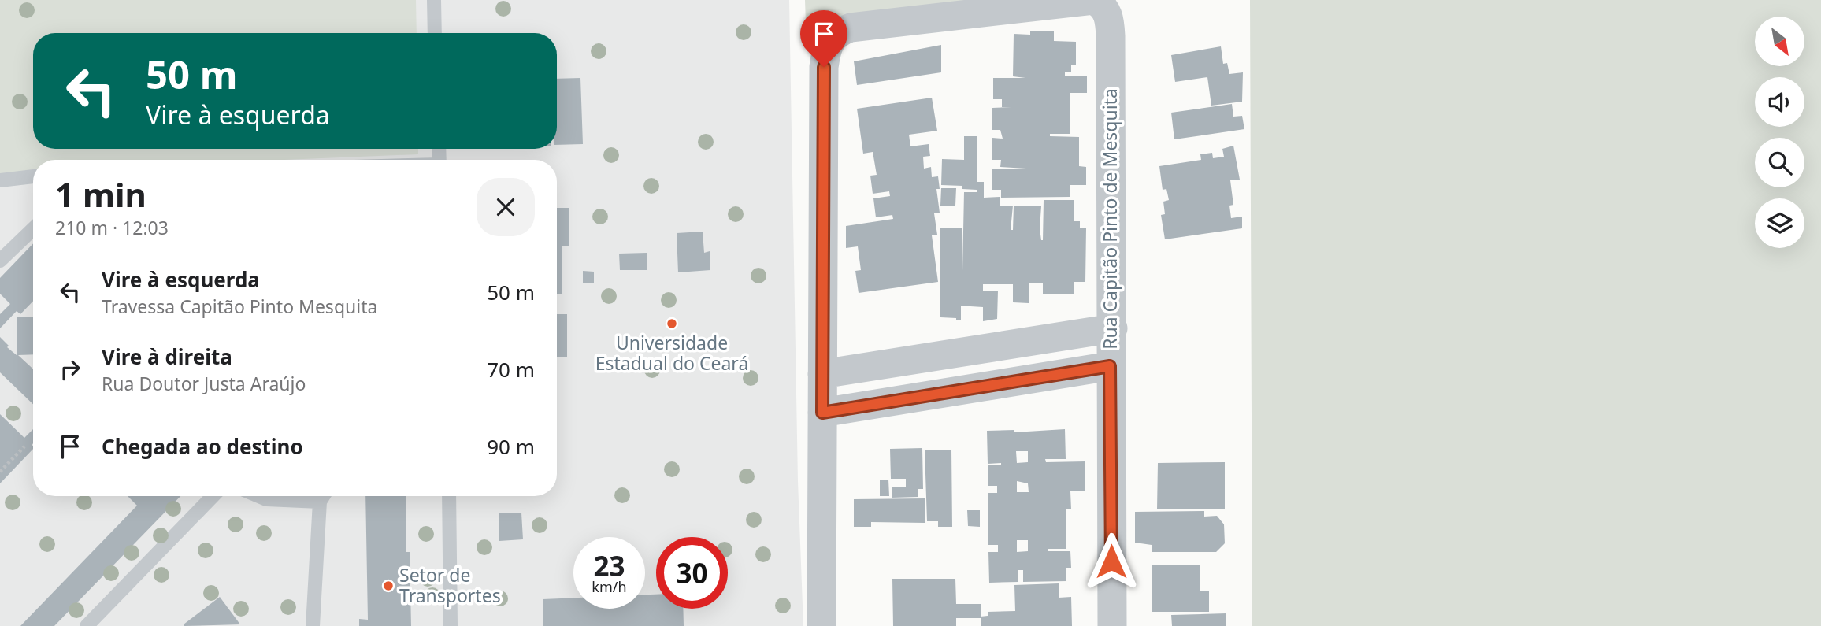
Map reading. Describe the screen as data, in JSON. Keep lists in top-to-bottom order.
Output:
{
  "streets": {
    "street": ["Rua Capitão Pinto de Mesquita"]
  },
  "places": ["Universidade Estadual do Ceará", "Setor de Transportes"],
  "north": "bottom right",
  "page": {
    "turn": ["50 m", "Vire à esquerda"],
    "heading": ["1 min", "210 m · 12:03"],
    "list": [
      {
        "name": "Vire à esquerda",
        "note": "Travessa Capitão Pinto Mesquita",
        "value": "50 m"
      },
      {
        "name": "Vire à direita",
        "note": "Rua Doutor Justa Araújo",
        "value": "70 m"
      },
      {
        "name": "Chegada ao destino",
        "value": "90 m"
      }
    ],
    "speed": "23 km/h",
    "limit": "30"
  }
}
